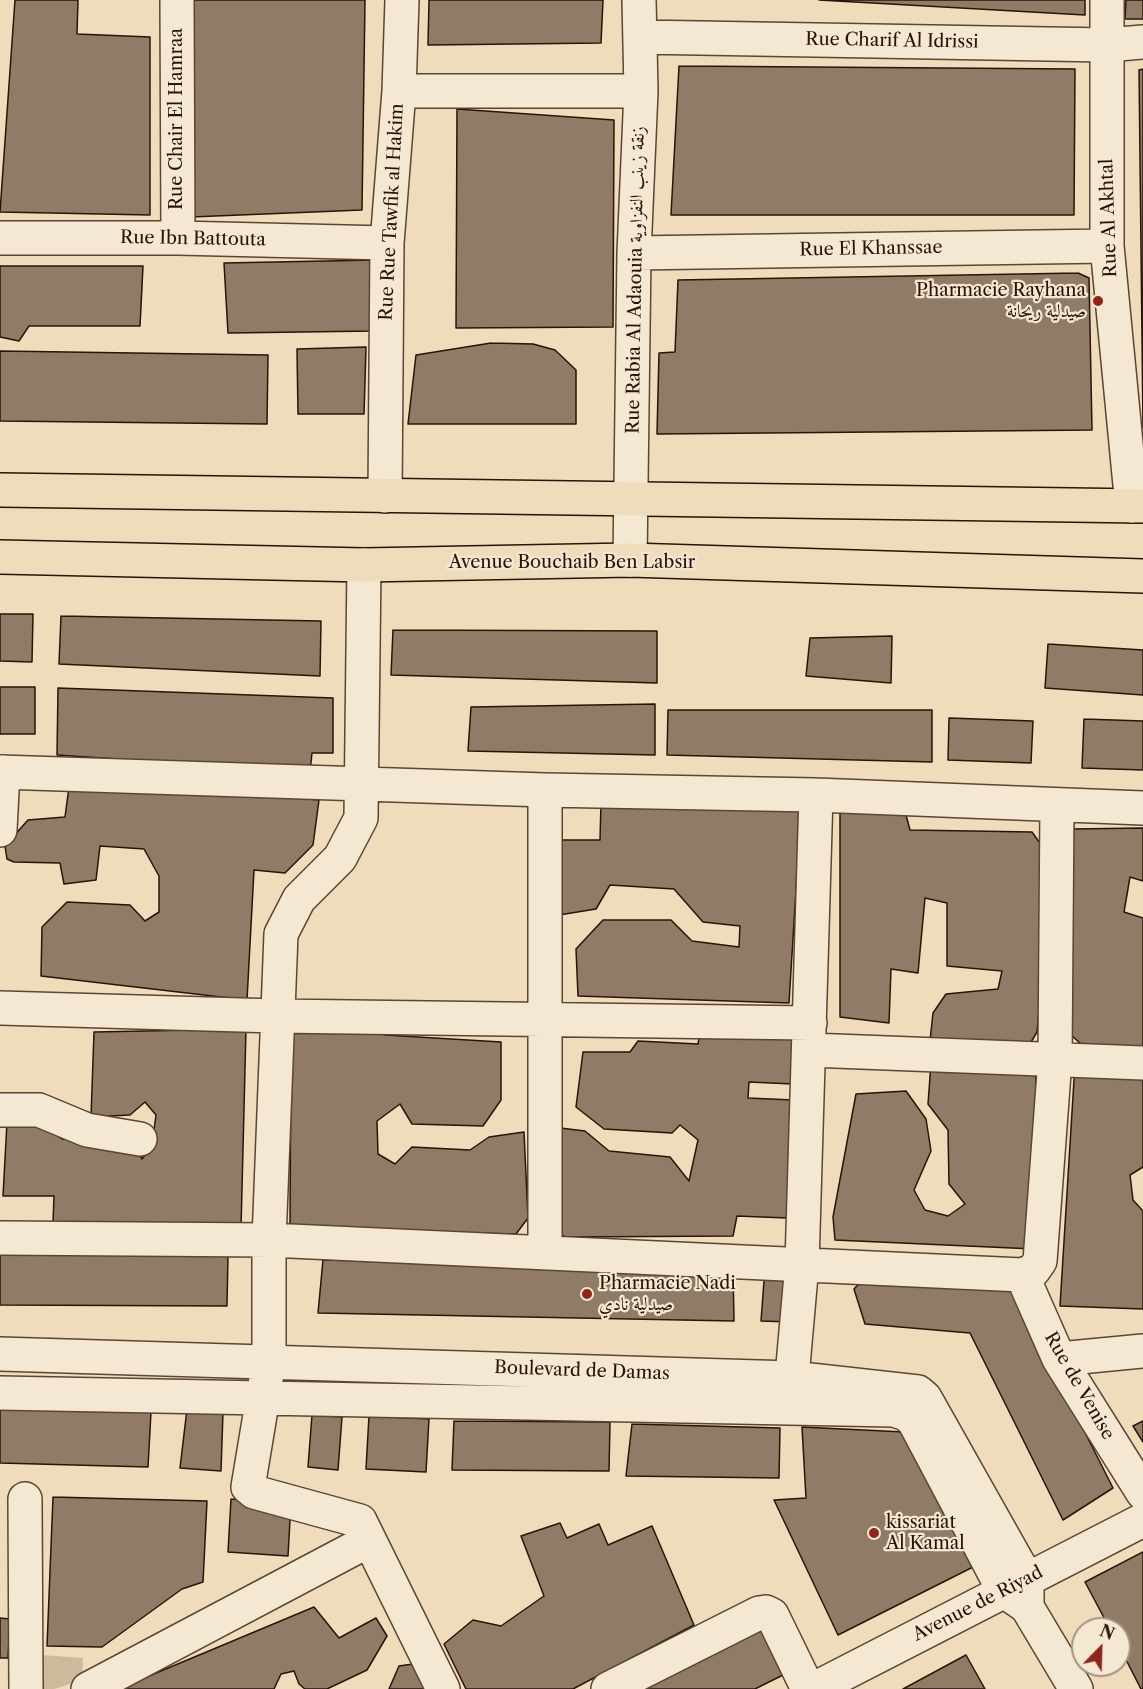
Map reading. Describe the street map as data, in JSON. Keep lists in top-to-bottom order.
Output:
{
  "streets": {
    "main road": ["Avenue Bouchaib Ben Labsir"],
    "street": [
      "Rue Charif Al Idrissi",
      "Rue Chair El Hamraa",
      "Rue Rue Tawfik al Hakim",
      "Rue Al Akhtal",
      "Rue Ibn Battouta",
      "Rue El Khanssae",
      "Rue Rabia Al Adaouia زنقة زينب النفزاوية",
      "Boulevard de Damas",
      "Rue de Venise",
      "Avenue de Riyad"
    ]
  },
  "crossings": [
    ["Rue Charif Al Idrissi", "Rue Al Akhtal"],
    ["Rue Charif Al Idrissi", "Rue Rabia Al Adaouia زنقة زينب النفزاوية"],
    ["Rue Chair El Hamraa", "Rue Ibn Battouta"],
    ["Rue Rue Tawfik al Hakim", "Rue Ibn Battouta"],
    ["Rue Al Akhtal", "Rue El Khanssae"],
    ["Rue El Khanssae", "Rue Rabia Al Adaouia زنقة زينب النفزاوية"],
    ["Rue Rabia Al Adaouia زنقة زينب النفزاوية", "Avenue Bouchaib Ben Labsir"],
    ["Boulevard de Damas", "Avenue de Riyad"]
  ],
  "places": ["Pharmacie Rayhana صيدلية ريحانة", "Pharmacie Nadi صيدلية نادي", "kissariat Al Kamal"],
  "north": "top right"
}
